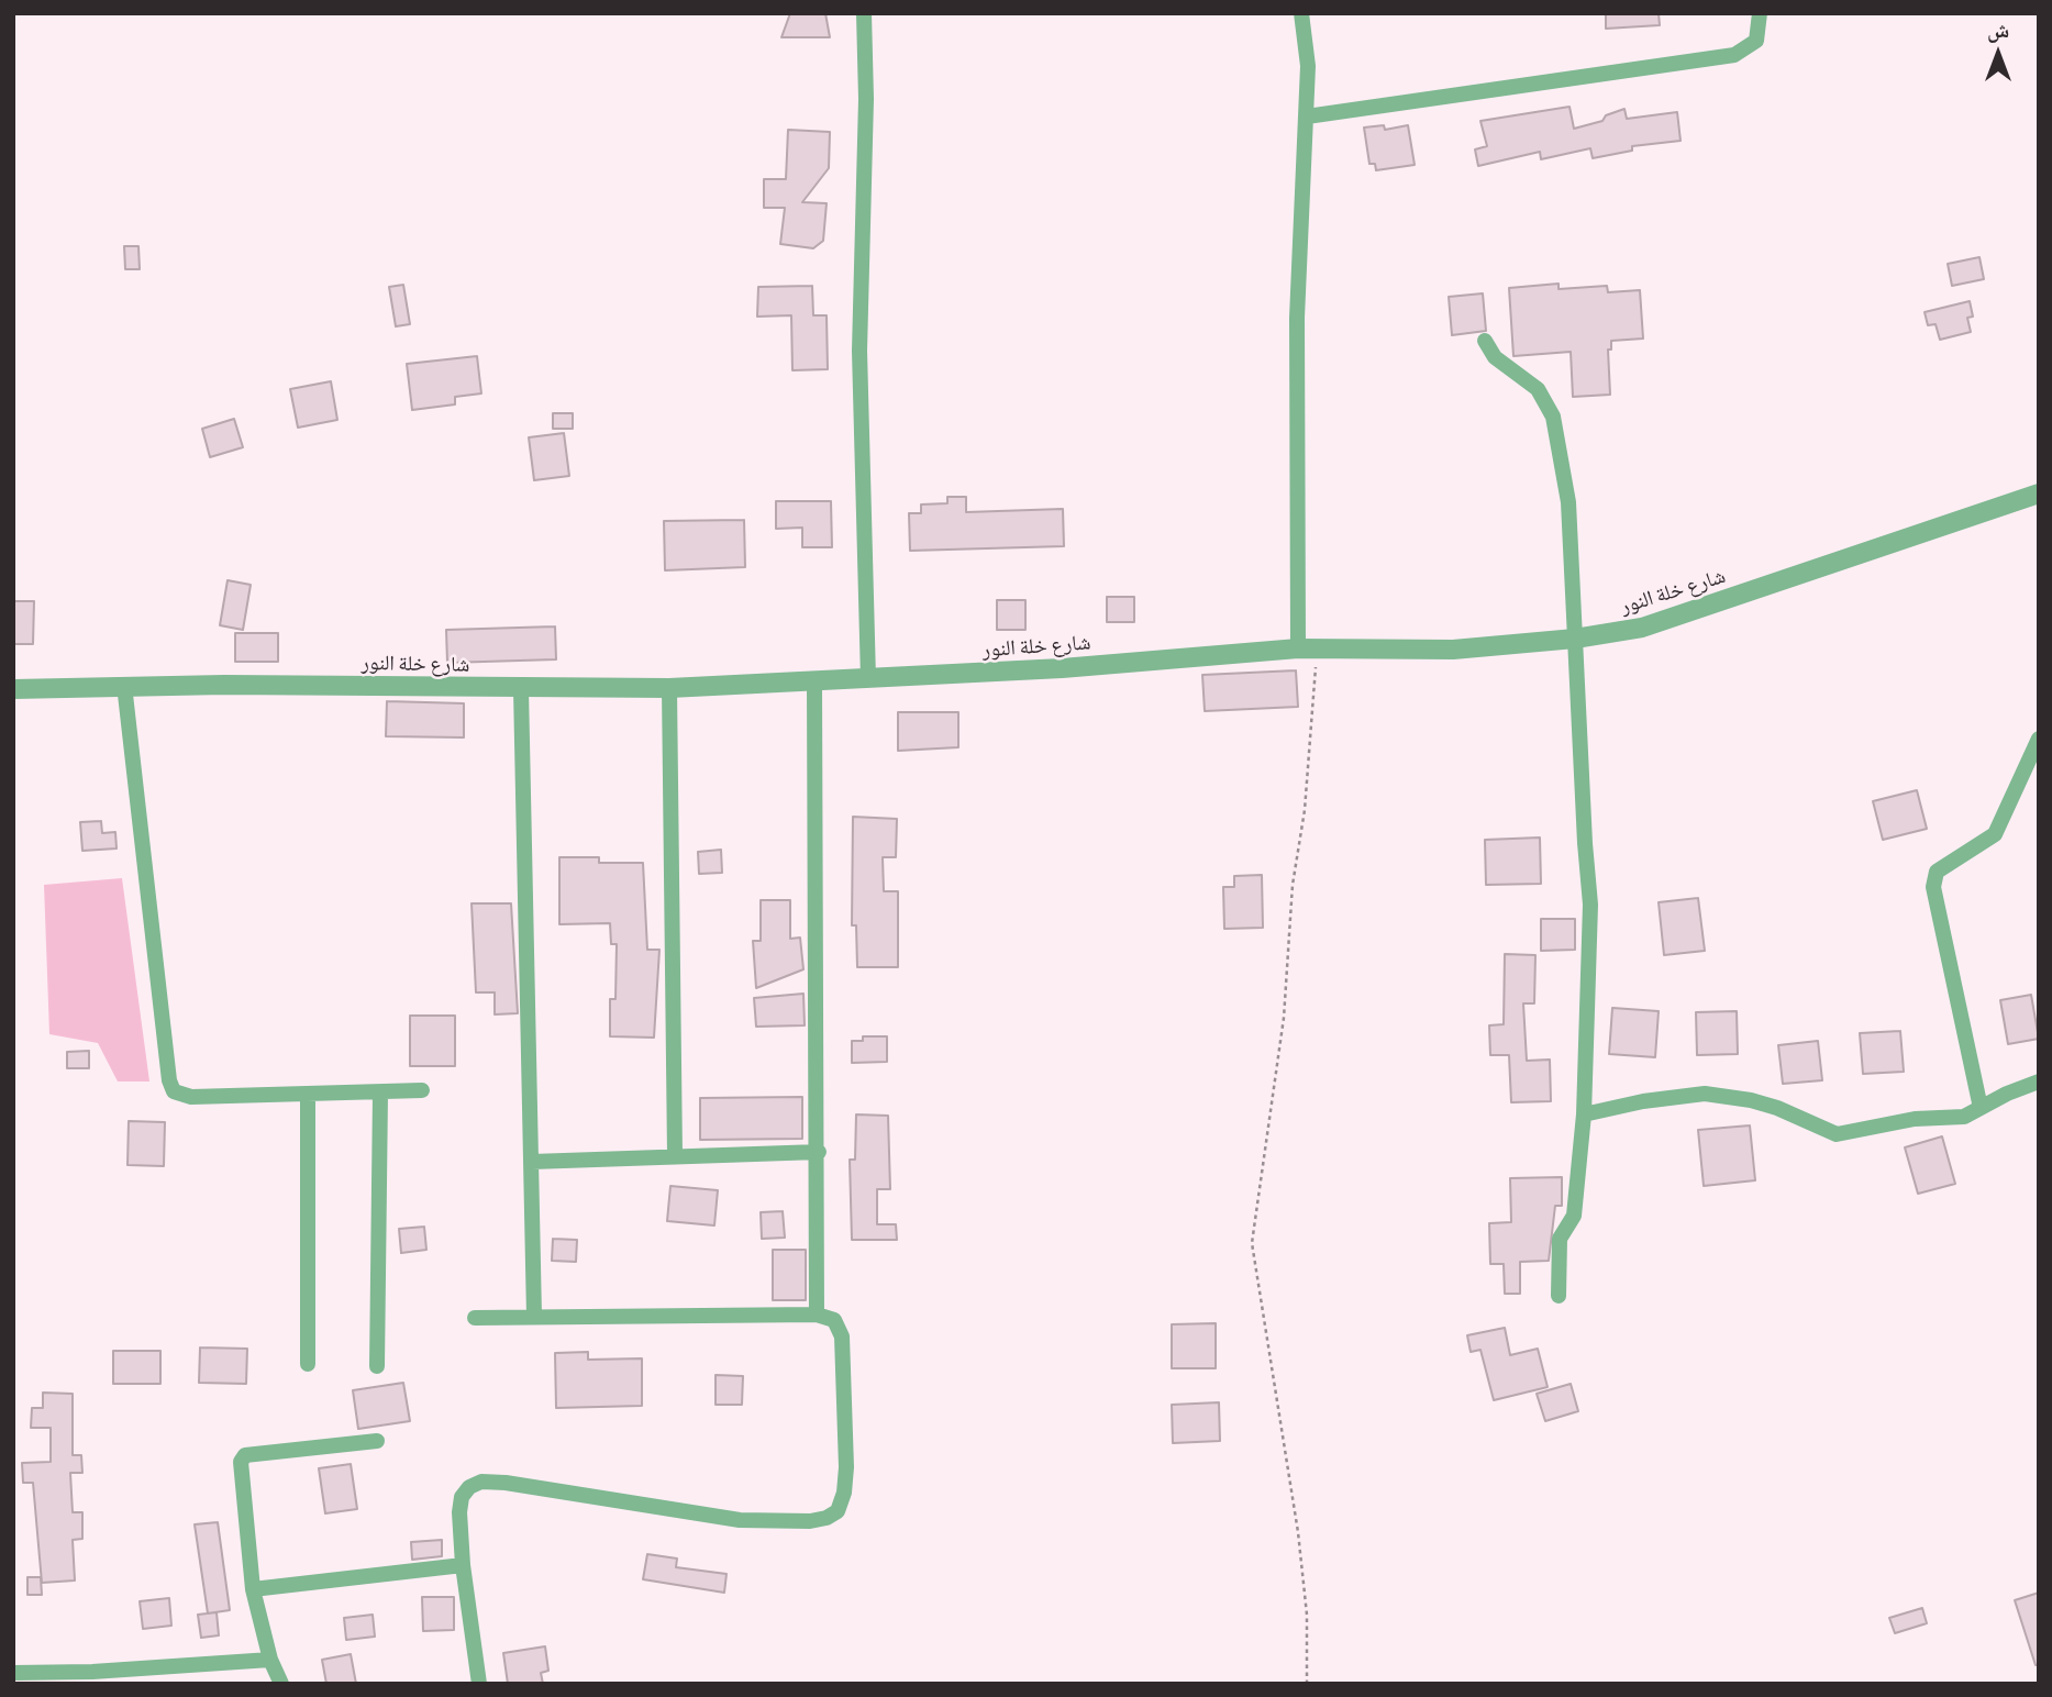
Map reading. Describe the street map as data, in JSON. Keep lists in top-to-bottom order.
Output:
{
  "streets": {
    "street": ["شارع خلة النور"]
  },
  "north": "top"
}
